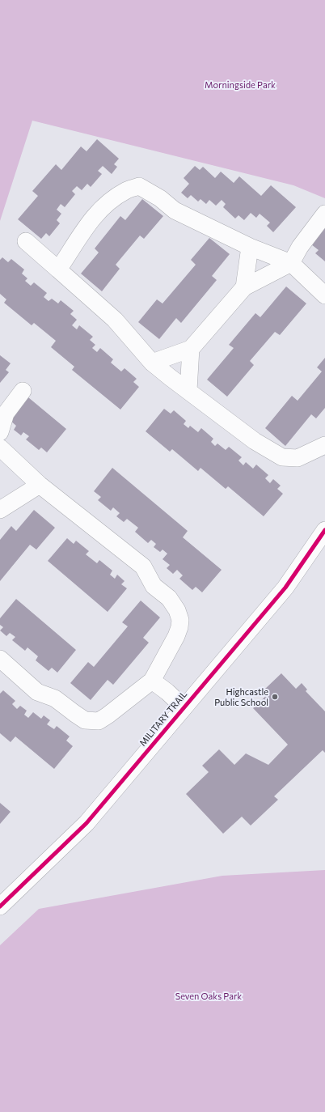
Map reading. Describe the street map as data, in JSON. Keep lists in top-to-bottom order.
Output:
{
  "streets": {
    "street": ["MILITARY TRAIL"]
  },
  "parks": ["Morningside Park", "Seven Oaks Park"],
  "places": ["Highcastle Public School"]
}
